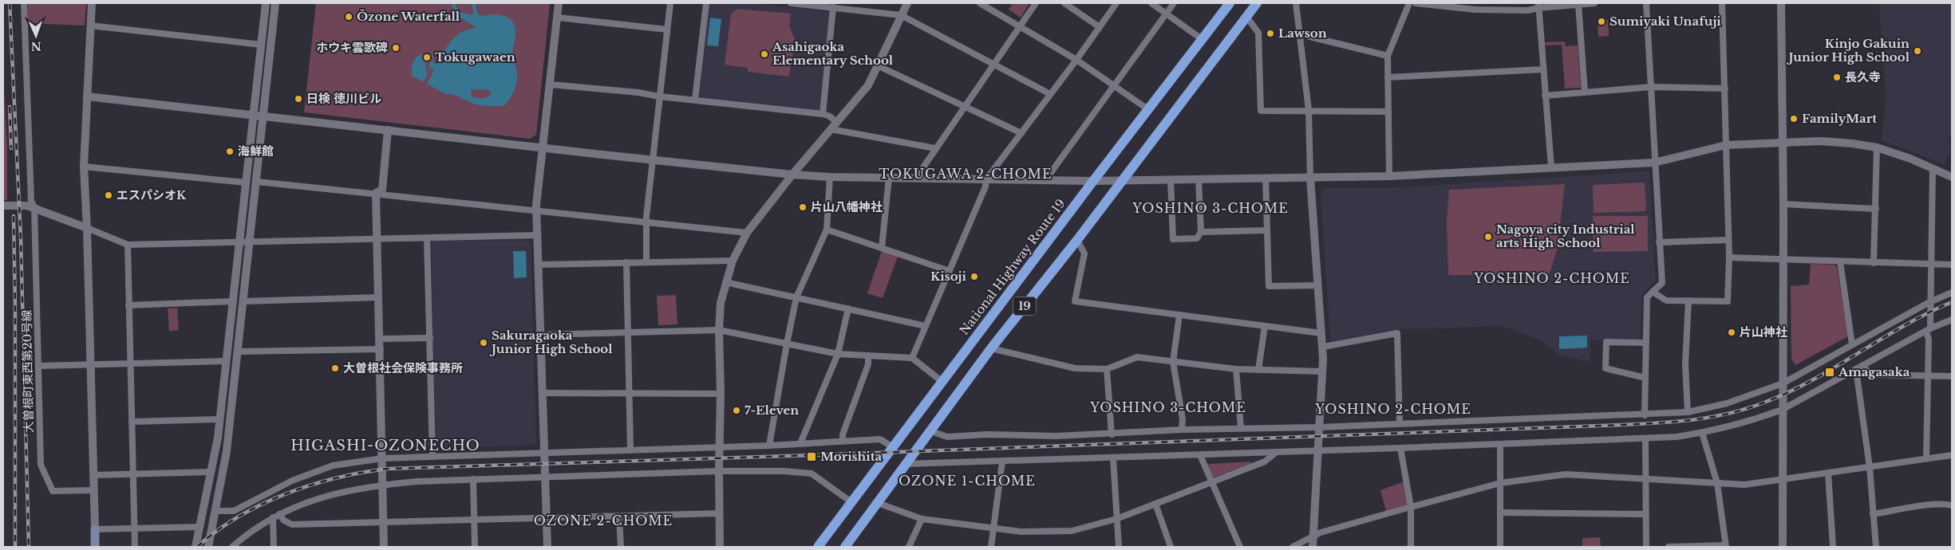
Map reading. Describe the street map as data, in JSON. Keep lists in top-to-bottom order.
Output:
{
  "streets": {
    "highway": ["National Highway Route 19", "19"],
    "street": ["大曽根町東西第20号線"]
  },
  "districts": [
    "TOKUGAWA 2-CHOME",
    "YOSHINO 3-CHOME",
    "YOSHINO 2-CHOME",
    "YOSHINO 3-CHOME",
    "YOSHINO 2-CHOME",
    "HIGASHI-OZONECHO",
    "OZONE 1-CHOME",
    "OZONE 2-CHOME"
  ],
  "places": {
    "other": [
      "Ōzone Waterfall",
      "Sumiyaki Unafuji",
      "Lawson",
      "ホウキ雲歌碑",
      "Kinjo Gakuin Junior High School",
      "Asahigaoka Elementary School",
      "Tokugawaen",
      "長久寺",
      "日検 徳川ビル",
      "FamilyMart",
      "海鮮館",
      "エスパシオK",
      "片山八幡神社",
      "Nagoya city Industrial arts High School",
      "Kisoji",
      "片山神社",
      "Sakuragaoka Junior High School",
      "大曽根社会保険事務所",
      "7-Eleven"
    ],
    "transit": ["Amagasaka", "Morishita"]
  },
  "north": "bottom"
}
